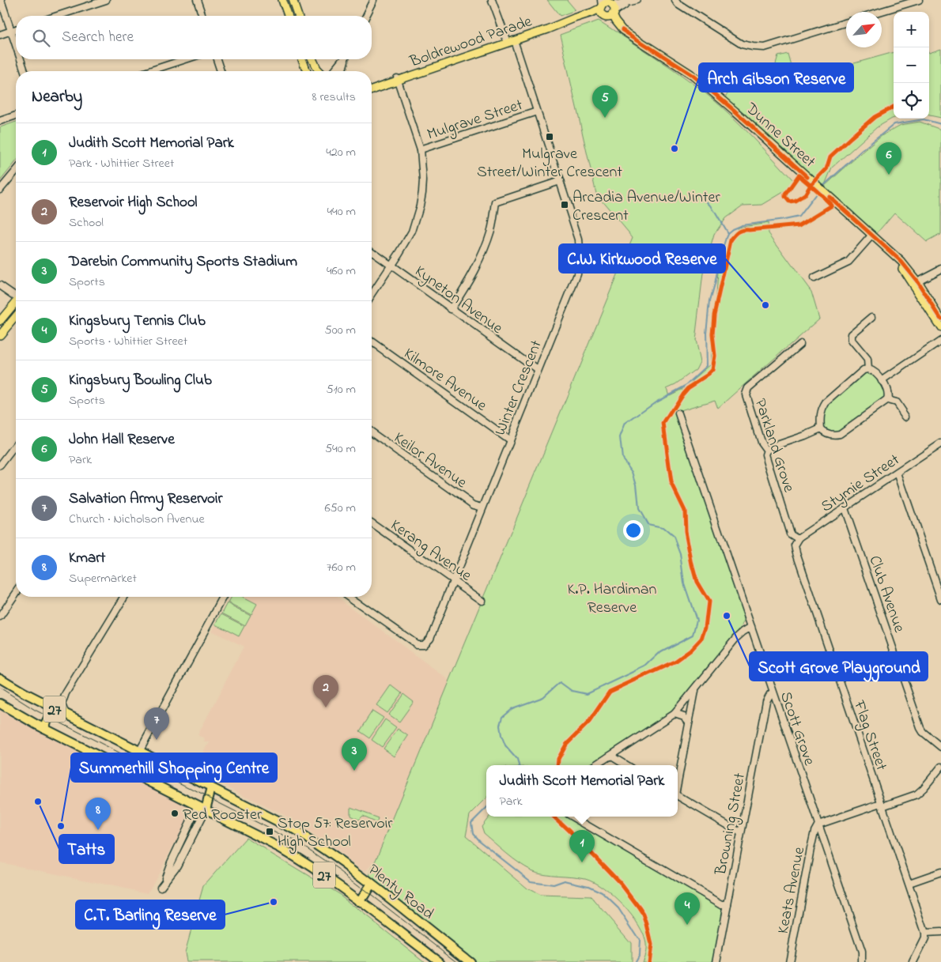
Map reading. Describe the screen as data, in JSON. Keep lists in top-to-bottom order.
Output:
{
  "streets": {
    "highway": ["27", "Plenty Road"],
    "main road": ["Boldrewood Parade", "Dunne Street"],
    "street": [
      "Mulgrave Street",
      "Kyneton Avenue",
      "Kilmore Avenue",
      "Winter Crescent",
      "Parkland Grove",
      "Keilor Avenue",
      "Stymie Street",
      "Kerang Avenue",
      "Club Avenue",
      "Scott Grove",
      "Flag Street",
      "Browning Street",
      "Keats Avenue"
    ]
  },
  "crossings": [
    ["Boldrewood Parade", "Dunne Street"],
    ["Boldrewood Parade", "Winter Crescent"],
    ["Mulgrave Street", "Winter Crescent"],
    ["Kyneton Avenue", "Winter Crescent"],
    ["Kilmore Avenue", "Winter Crescent"],
    ["Winter Crescent", "Keilor Avenue"],
    ["Winter Crescent", "Kerang Avenue"],
    ["Parkland Grove", "Stymie Street"],
    ["Stymie Street", "Club Avenue"],
    ["Stymie Street", "Flag Street"],
    ["Scott Grove", "Browning Street"],
    ["Scott Grove", "Keats Avenue"]
  ],
  "parks": ["K.P. Hardiman Reserve"],
  "places": {
    "transit": ["Mulgrave Street/Winter Crescent", "Arcadia Avenue/Winter Crescent", "Stop 57: Reservoir High School"],
    "other": [
      "Arch Gibson Reserve",
      "C.W. Kirkwood Reserve",
      "Scott Grove Playground",
      "Tatts",
      "Red Rooster",
      "Summerhill Shopping Centre",
      "C.T. Barling Reserve"
    ]
  },
  "north": "top right",
  "page": {
    "map_buttons": ["+", "−"],
    "search": "Search here",
    "heading": ["Nearby", "8 results"],
    "pins": [
      "5",
      "6",
      "2",
      "7",
      "3",
      "8",
      "1",
      "4"
    ],
    "list": [
      {
        "mark": "1",
        "name": "Judith Scott Memorial Park",
        "note": "Park · Whittier Street",
        "value": "420 m"
      },
      {
        "mark": "2",
        "name": "Reservoir High School",
        "note": "School",
        "value": "440 m"
      },
      {
        "mark": "3",
        "name": "Darebin Community Sports Stadium",
        "note": "Sports",
        "value": "460 m"
      },
      {
        "mark": "4",
        "name": "Kingsbury Tennis Club",
        "note": "Sports · Whittier Street",
        "value": "500 m"
      },
      {
        "mark": "5",
        "name": "Kingsbury Bowling Club",
        "note": "Sports",
        "value": "510 m"
      },
      {
        "mark": "6",
        "name": "John Hall Reserve",
        "note": "Park",
        "value": "540 m"
      },
      {
        "mark": "7",
        "name": "Salvation Army Reservoir",
        "note": "Church · Nicholson Avenue",
        "value": "650 m"
      },
      {
        "mark": "8",
        "name": "Kmart",
        "note": "Supermarket",
        "value": "760 m"
      }
    ],
    "popup": ["Judith Scott Memorial Park", "Park"]
  }
}
